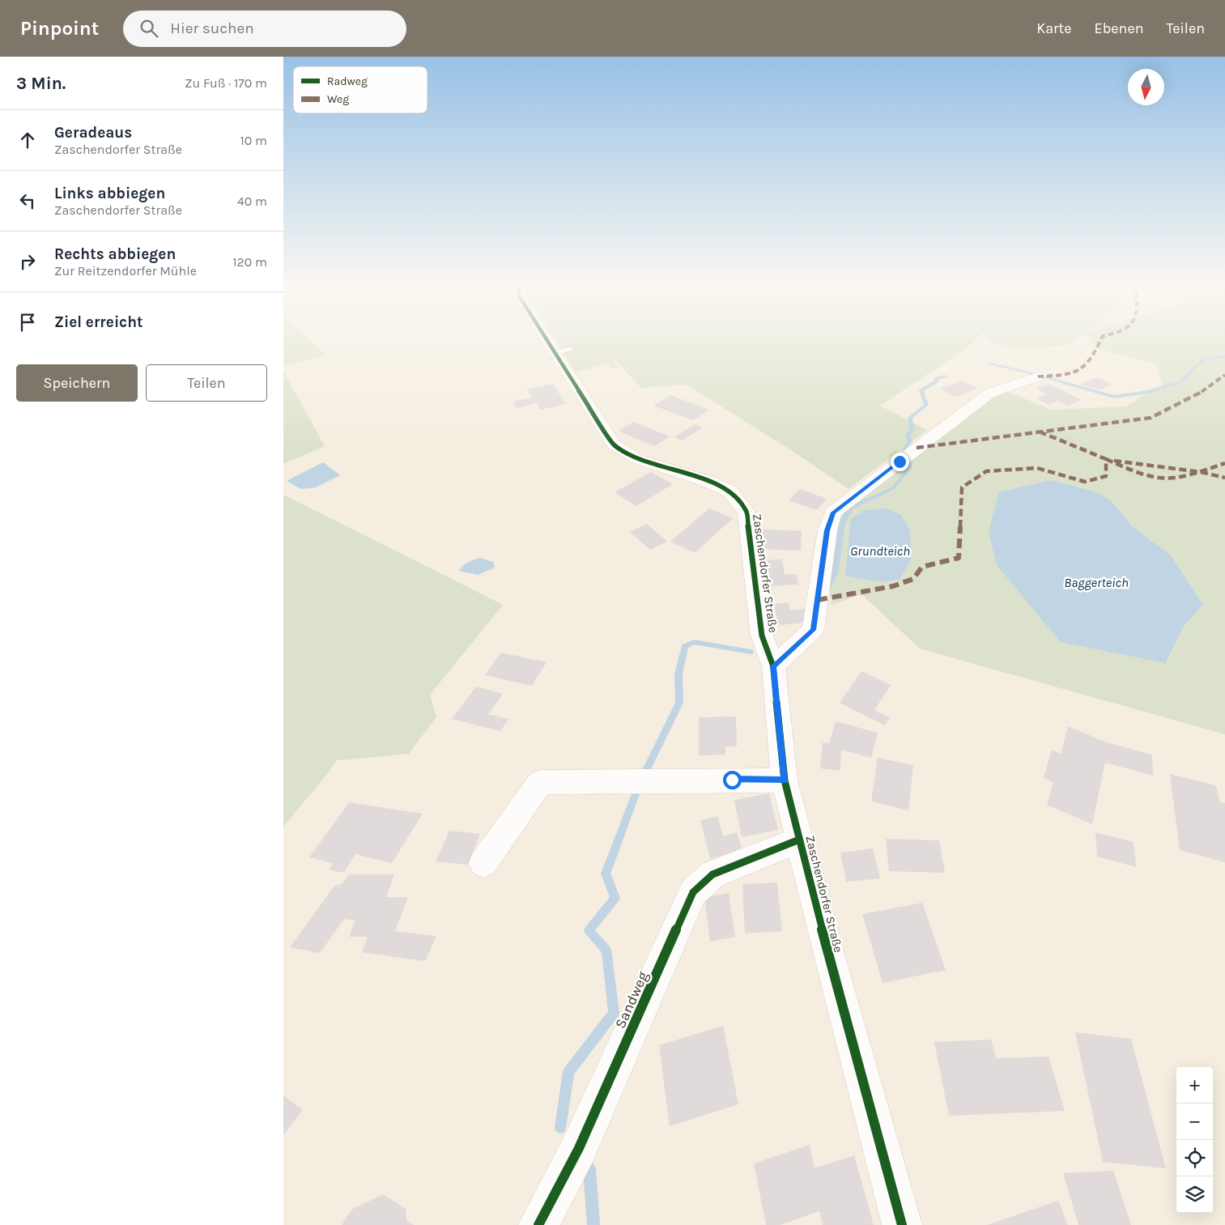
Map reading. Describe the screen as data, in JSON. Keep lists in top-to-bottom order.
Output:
{
  "streets": {
    "street": ["Zaschendorfer Straße", "Sandweg"]
  },
  "crossings": [
    ["Zaschendorfer Straße", "Sandweg"]
  ],
  "water": ["Grundteich", "Baggerteich"],
  "legend": ["Radweg", "Weg"],
  "north": "bottom",
  "page": {
    "header": "Pinpoint",
    "search": "Hier suchen",
    "nav": ["Karte", "Ebenen", "Teilen"],
    "heading": ["3 Min.", "Zu Fuß · 170 m"],
    "list": [
      ["Geradeaus", "Zaschendorfer Straße", "10 m"],
      ["Links abbiegen", "Zaschendorfer Straße", "40 m"],
      ["Rechts abbiegen", "Zur Reitzendorfer Mühle", "120 m"],
      "Ziel erreicht"
    ],
    "buttons": ["Speichern", "Teilen"],
    "map_buttons": ["+", "−"]
  }
}
